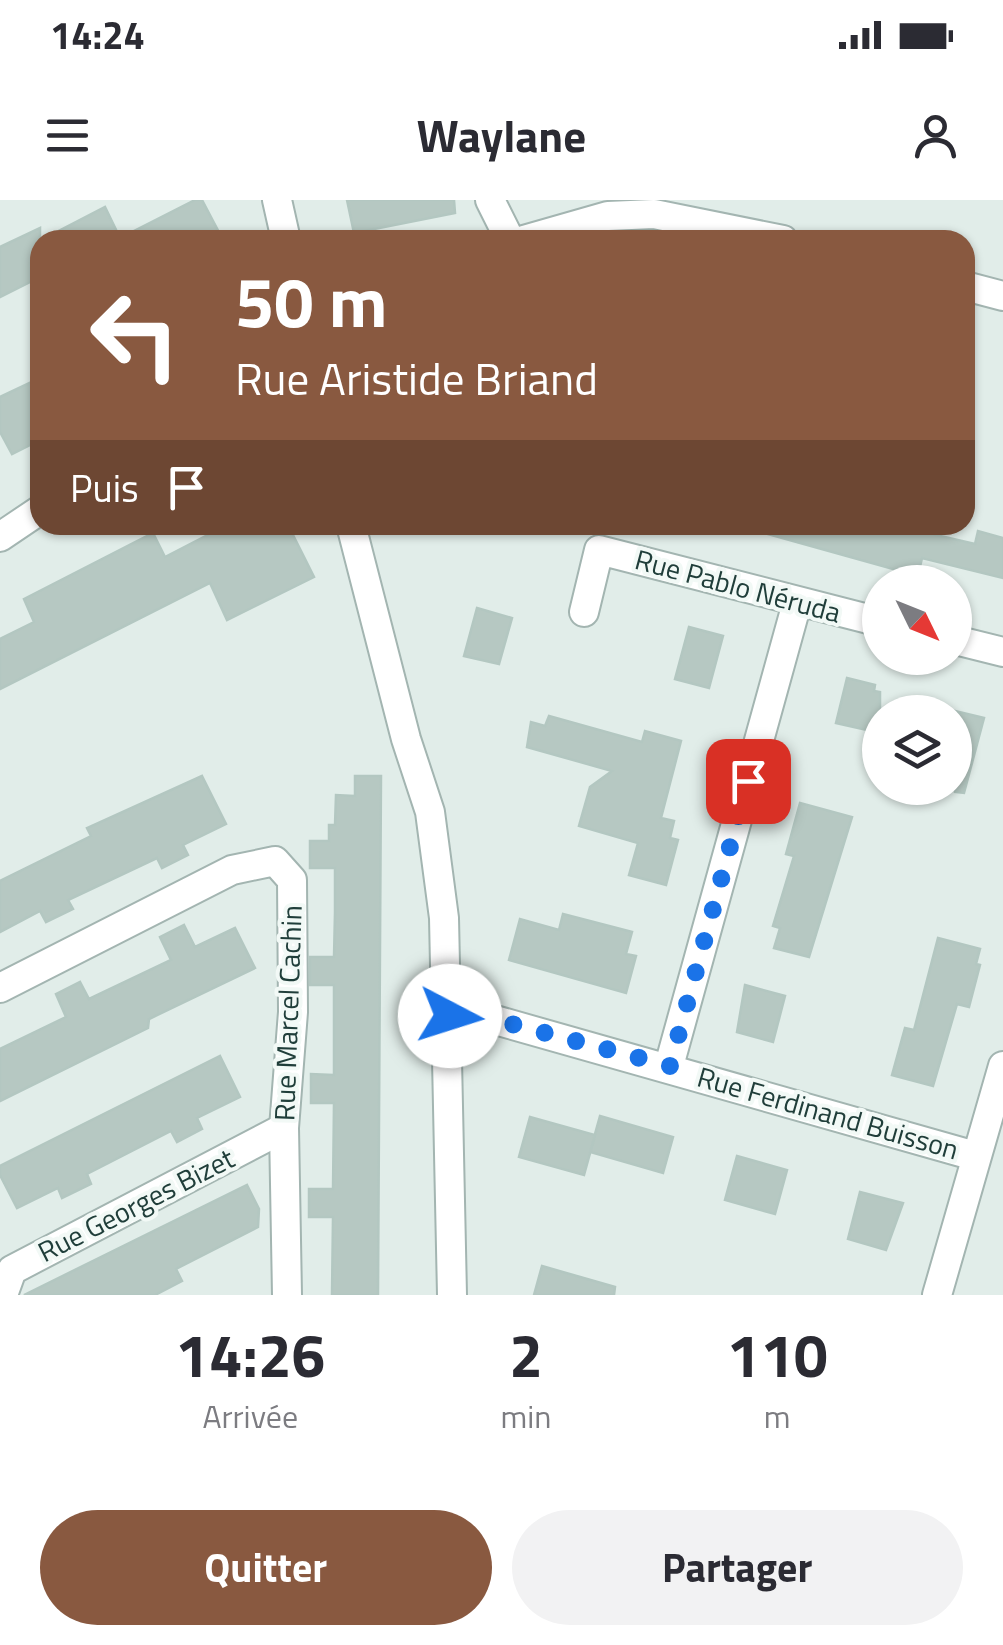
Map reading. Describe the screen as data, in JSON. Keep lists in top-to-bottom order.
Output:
{
  "streets": {
    "street": [
      "Rue Pablo Néruda",
      "Rue Marcel Cachin",
      "Rue Ferdinand Buisson",
      "Rue Georges Bizet"
    ]
  },
  "crossings": [
    ["Rue Marcel Cachin", "Rue Georges Bizet"]
  ],
  "north": "bottom right",
  "page": {
    "status": "14:24",
    "header": "Waylane",
    "turn": ["50 m", "Rue Aristide Briand"],
    "then": "Puis",
    "eta": [
      "14:26",
      "Arrivée",
      "2",
      "min",
      "110",
      "m"
    ],
    "buttons": ["Quitter", "Partager"]
  }
}
